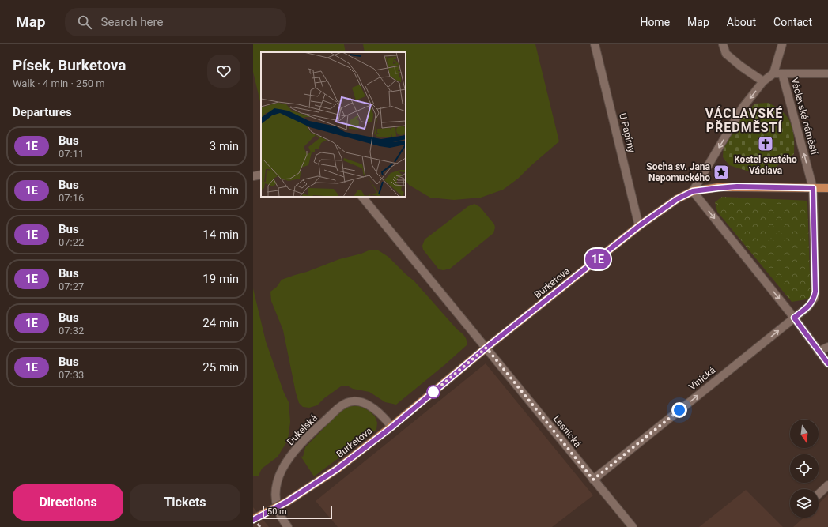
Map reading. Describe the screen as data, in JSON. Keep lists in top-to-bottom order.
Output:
{
  "streets": {
    "main road": ["Burketova"],
    "street": [
      "Václavské náměstí",
      "U Papírny",
      "Vinická",
      "Dukelská",
      "Lesnická"
    ]
  },
  "crossings": [
    ["Václavské náměstí", "Burketova"],
    ["Václavské náměstí", "Vinická"],
    ["U Papírny", "Burketova"],
    ["Burketova", "Dukelská"],
    ["Burketova", "Lesnická"],
    ["Vinická", "Lesnická"]
  ],
  "one_way": ["Václavské náměstí", "Vinická"],
  "districts": ["VÁCLAVSKÉ PŘEDMĚSTÍ"],
  "places": {
    "church": ["Kostel svatého Václava"],
    "place": ["Socha sv. Jana Nepomuckého"]
  },
  "lines": ["bus line 1E"],
  "scale_bar": "50 m",
  "north": "bottom",
  "page": {
    "header": "Map",
    "search": "Search here",
    "nav": [
      "Home",
      "Map",
      "About",
      "Contact"
    ],
    "heading": [
      ["Písek, Burketova", "Walk · 4 min · 250 m"],
      "Departures"
    ],
    "on_map": "1E",
    "list": [
      {
        "mark": "1E",
        "name": "Bus",
        "note": "07:11",
        "value": "3 min"
      },
      {
        "mark": "1E",
        "name": "Bus",
        "note": "07:16",
        "value": "8 min"
      },
      {
        "mark": "1E",
        "name": "Bus",
        "note": "07:22",
        "value": "14 min"
      },
      {
        "mark": "1E",
        "name": "Bus",
        "note": "07:27",
        "value": "19 min"
      },
      {
        "mark": "1E",
        "name": "Bus",
        "note": "07:32",
        "value": "24 min"
      },
      {
        "mark": "1E",
        "name": "Bus",
        "note": "07:33",
        "value": "25 min"
      }
    ],
    "buttons": ["Directions", "Tickets"],
    "scale": "50 m"
  }
}
